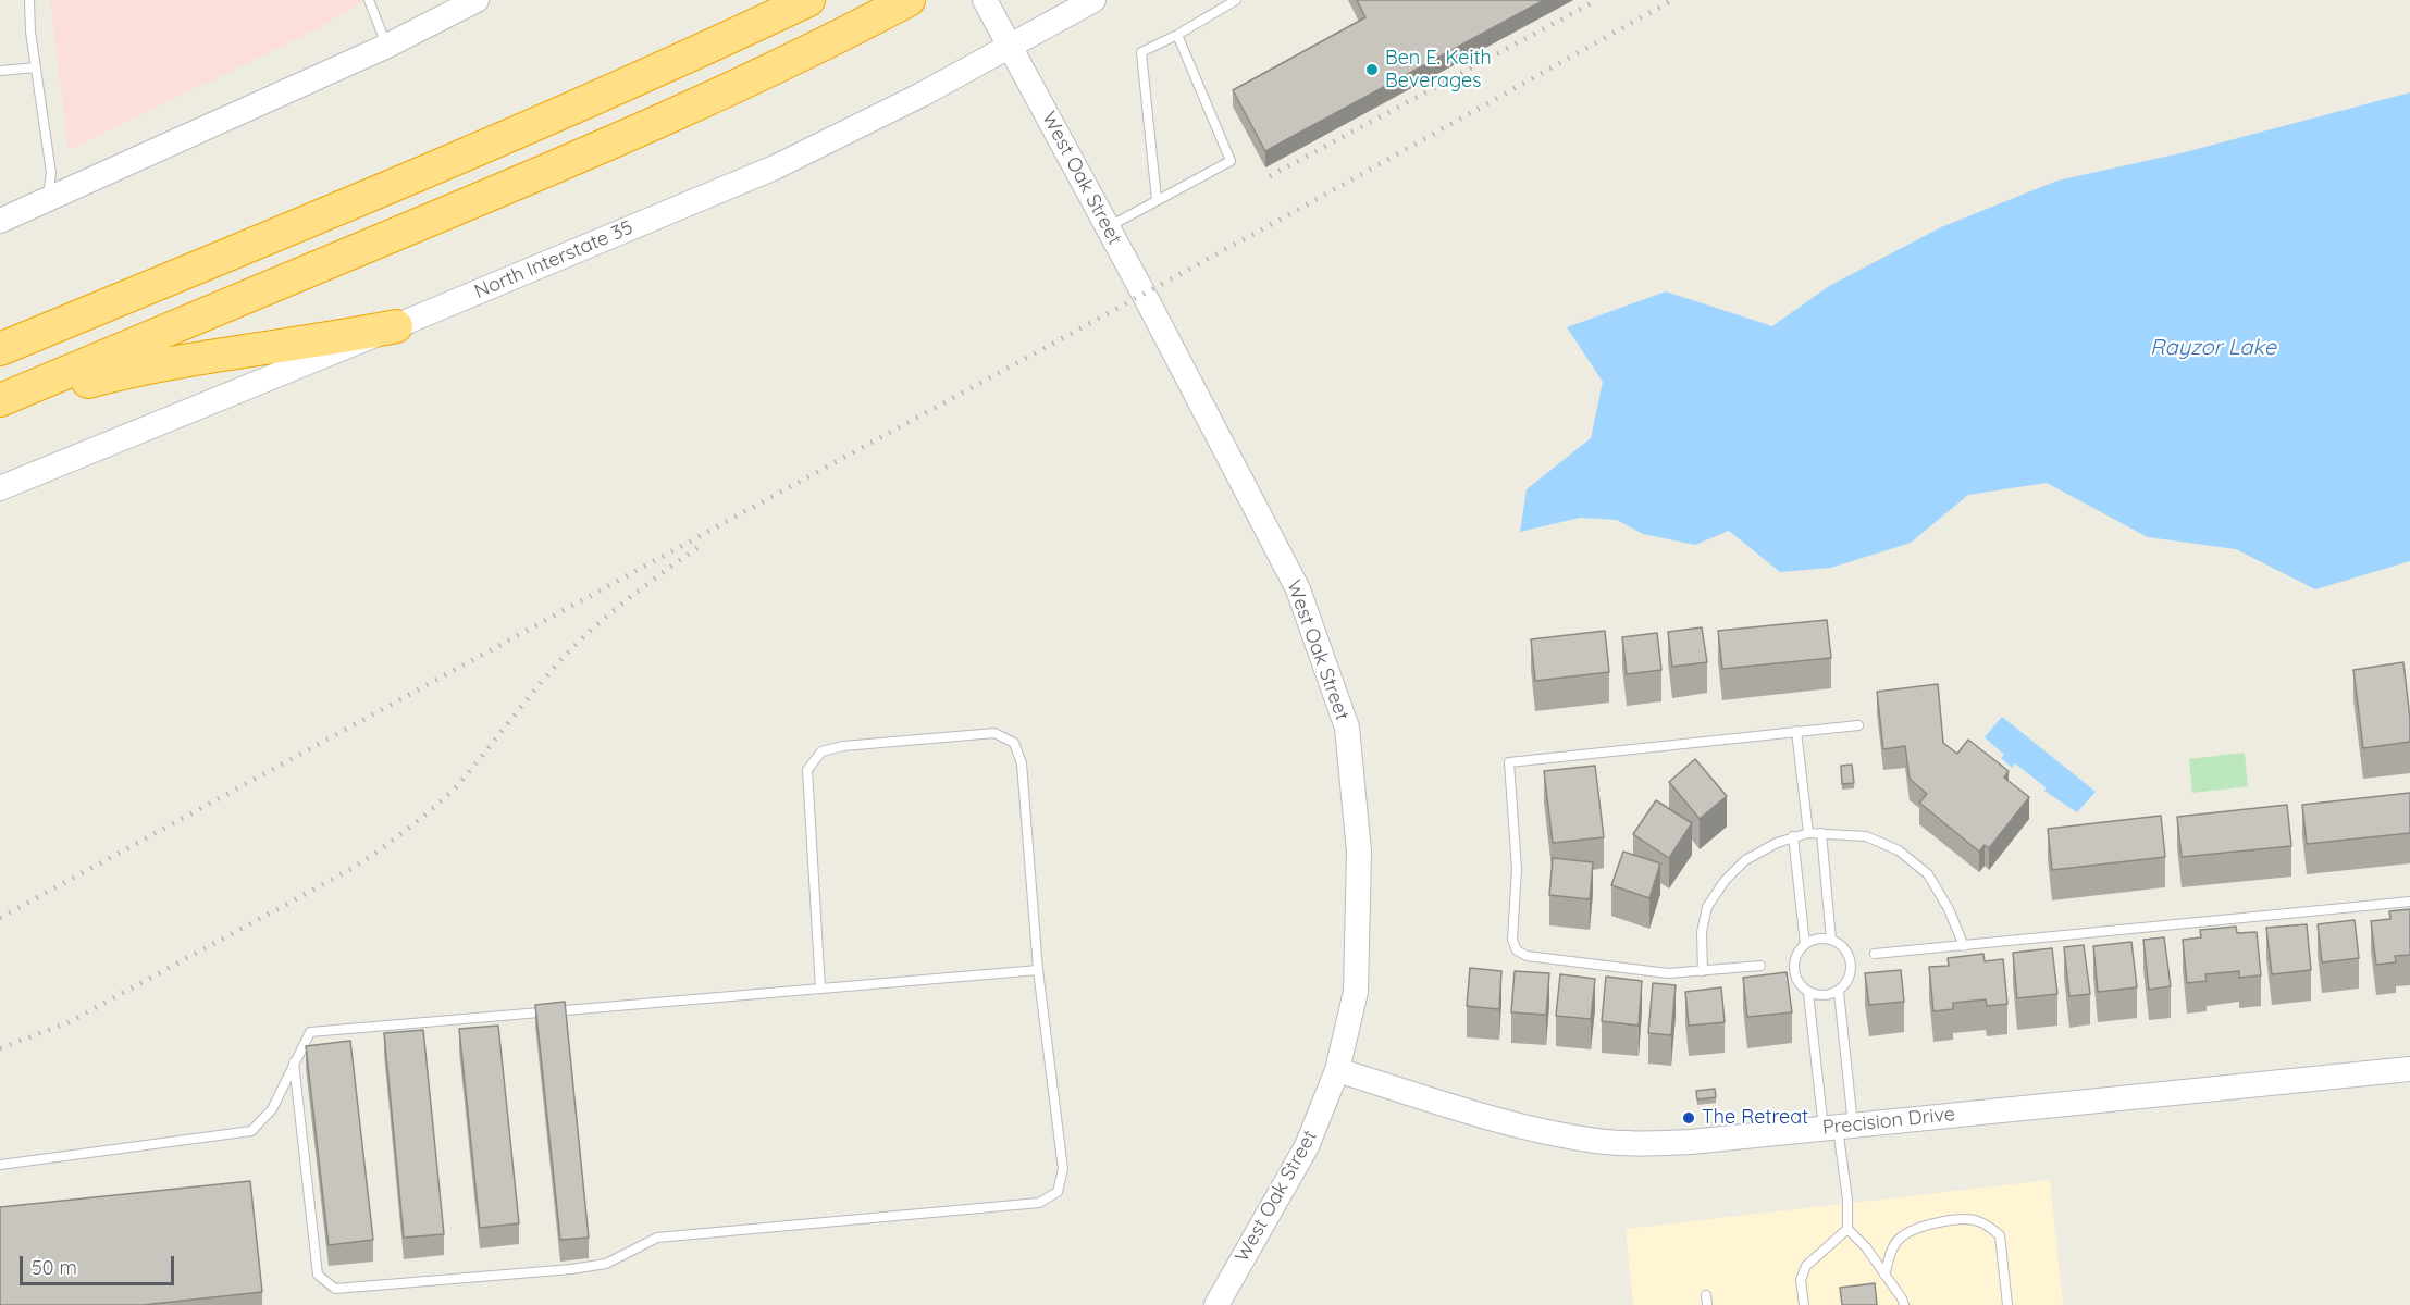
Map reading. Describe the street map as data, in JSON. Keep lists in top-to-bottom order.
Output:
{
  "streets": {
    "street": ["West Oak Street", "North Interstate 35", "Precision Drive"]
  },
  "crossings": [
    ["West Oak Street", "North Interstate 35"],
    ["West Oak Street", "Precision Drive"]
  ],
  "water": ["Rayzor Lake"],
  "places": ["Ben E. Keith Beverages", "The Retreat"],
  "scale_bar": "50 m"
}
